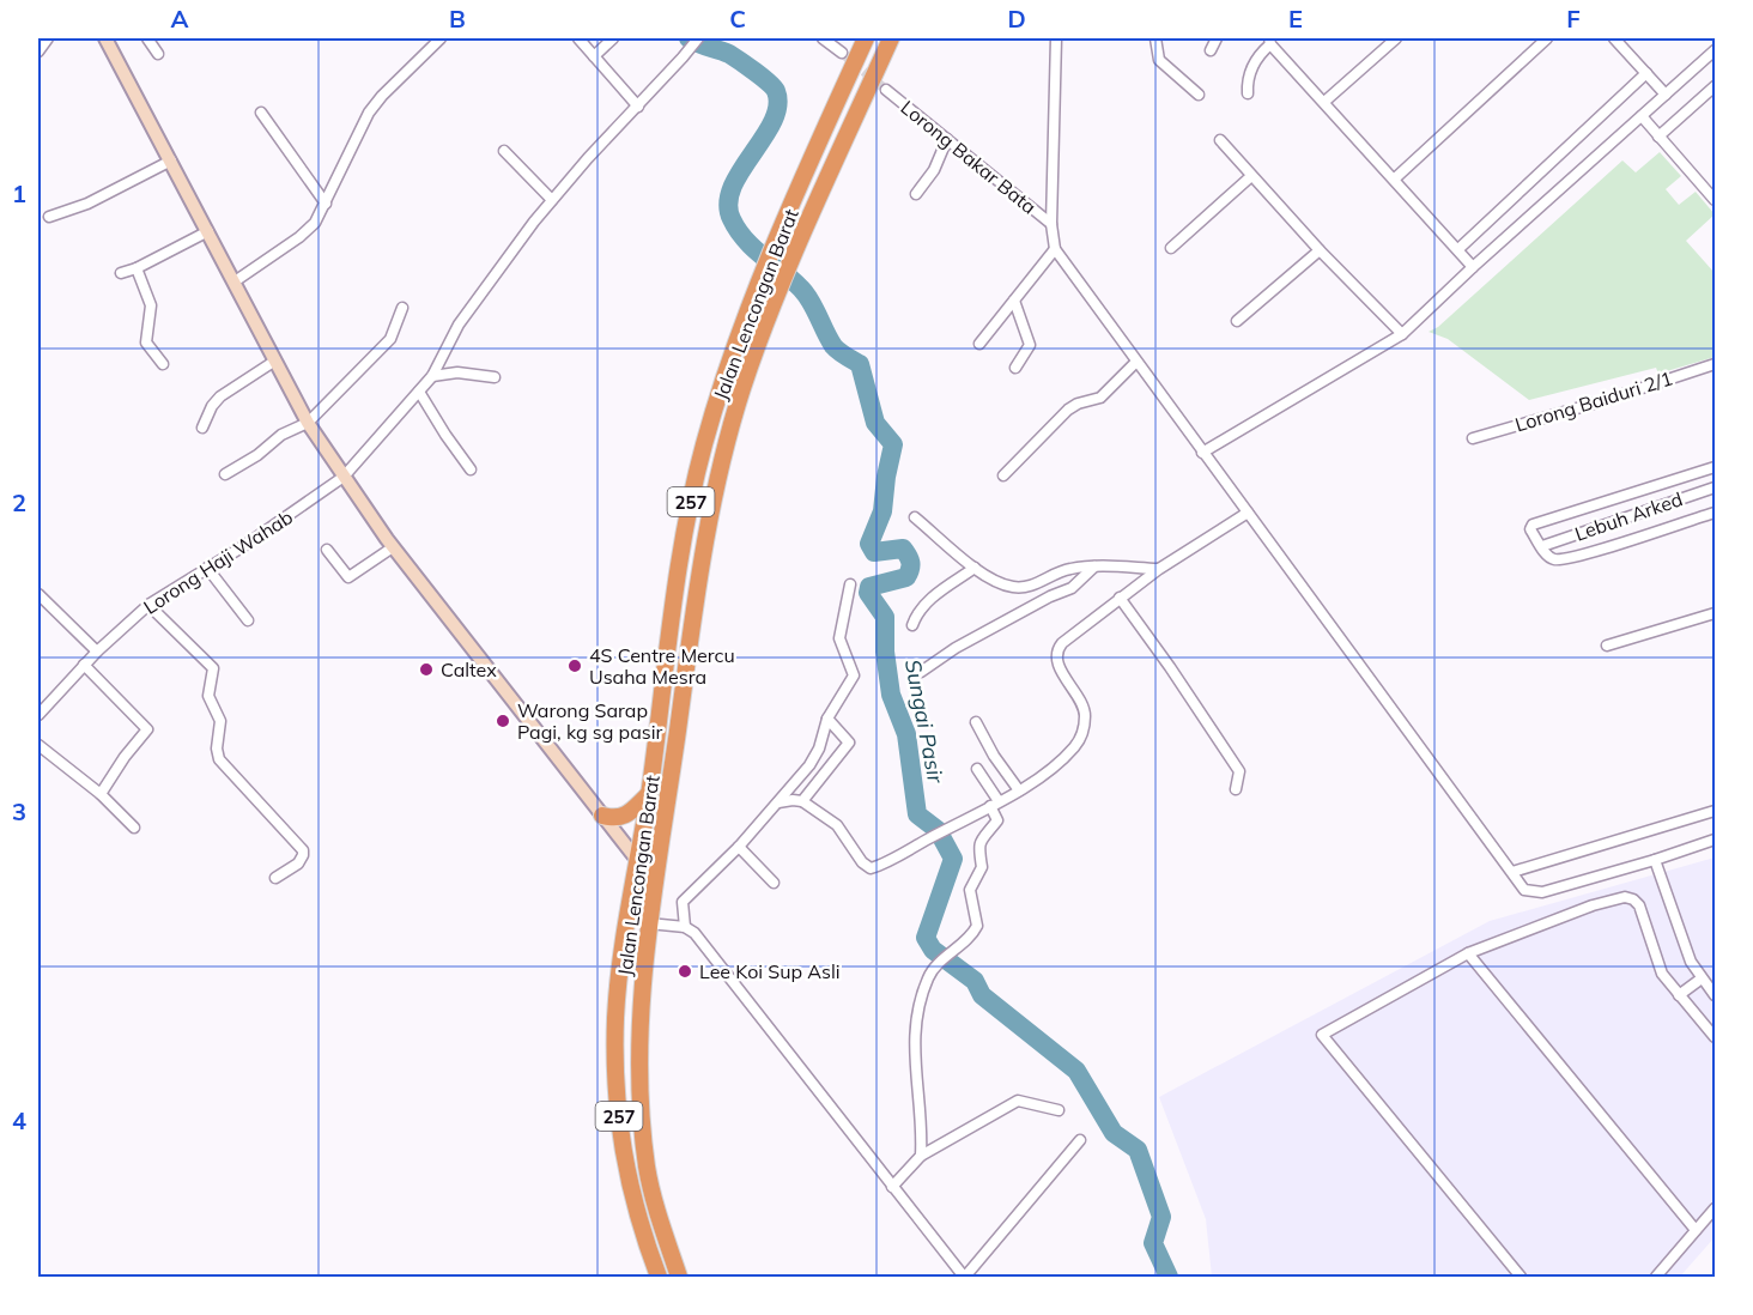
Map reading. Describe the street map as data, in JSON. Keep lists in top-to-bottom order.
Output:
{
  "streets": {
    "highway": ["Jalan Lencongan Barat", "257"],
    "street": [
      "Lorong Bakar Bata",
      "Lorong Baiduri 2/1",
      "Lebuh Arked",
      "Lorong Haji Wahab"
    ]
  },
  "water": ["Sungai Pasir"],
  "places": [
    "4S Centre Mercu Usaha Mesra",
    "Caltex",
    "Warong Sarap Pagi, kg sg pasir",
    "Lee Koi Sup Asli"
  ],
  "grid": {
    "columns": [
      "A",
      "B",
      "C",
      "D",
      "E",
      "F"
    ],
    "rows": [
      "1",
      "2",
      "3",
      "4"
    ]
  }
}
